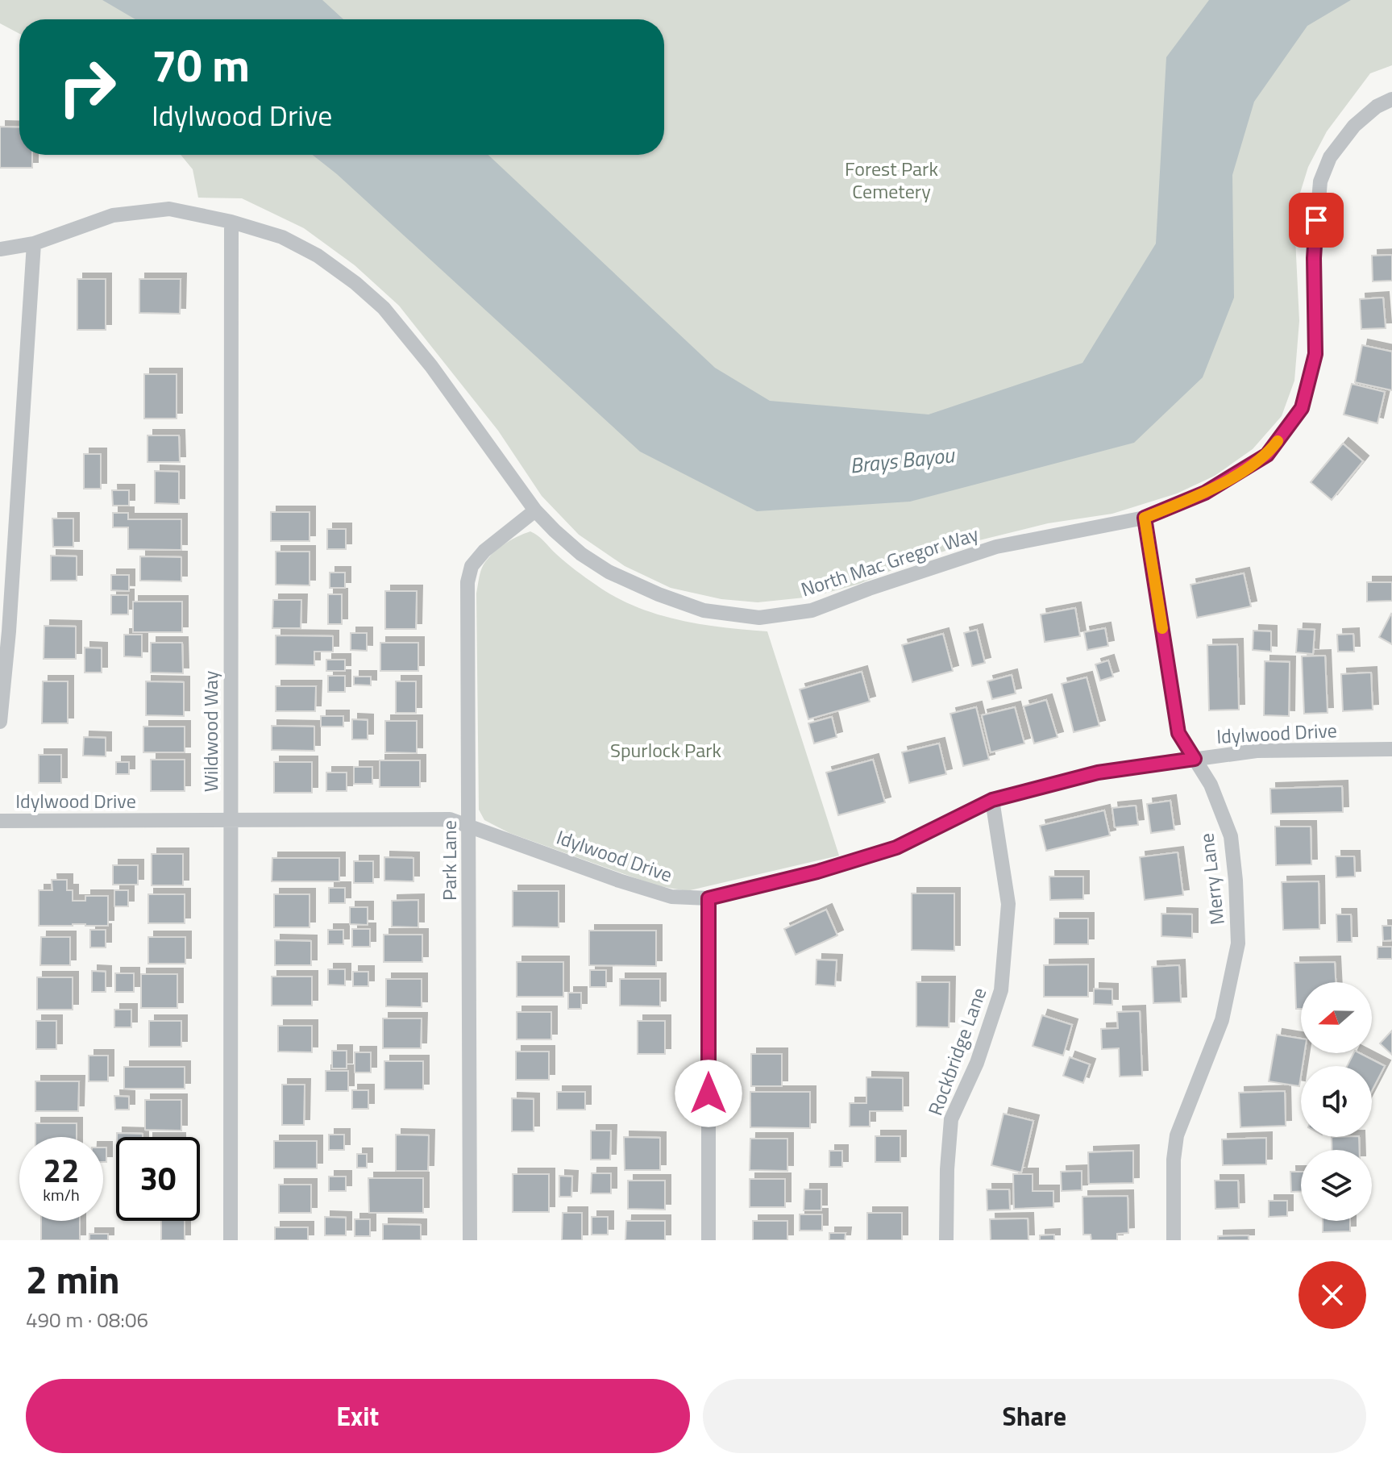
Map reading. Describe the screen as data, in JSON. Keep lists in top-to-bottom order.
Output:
{
  "streets": {
    "street": [
      "North Mac Gregor Way",
      "Wildwood Way",
      "Idylwood Drive",
      "Park Lane",
      "Merry Lane",
      "Rockbridge Lane"
    ]
  },
  "crossings": [
    ["North Mac Gregor Way", "Wildwood Way"],
    ["North Mac Gregor Way", "Park Lane"],
    ["North Mac Gregor Way", "Merry Lane"],
    ["Wildwood Way", "Idylwood Drive"],
    ["Idylwood Drive", "Park Lane"],
    ["Idylwood Drive", "Merry Lane"],
    ["Idylwood Drive", "Rockbridge Lane"]
  ],
  "water": ["Brays Bayou"],
  "parks": ["Forest Park Cemetery", "Spurlock Park"],
  "north": "left",
  "page": {
    "turn": ["70 m", "Idylwood Drive"],
    "speed": "22 km/h",
    "limit": "30",
    "heading": ["2 min", "490 m · 08:06"],
    "buttons": ["Exit", "Share"]
  }
}
